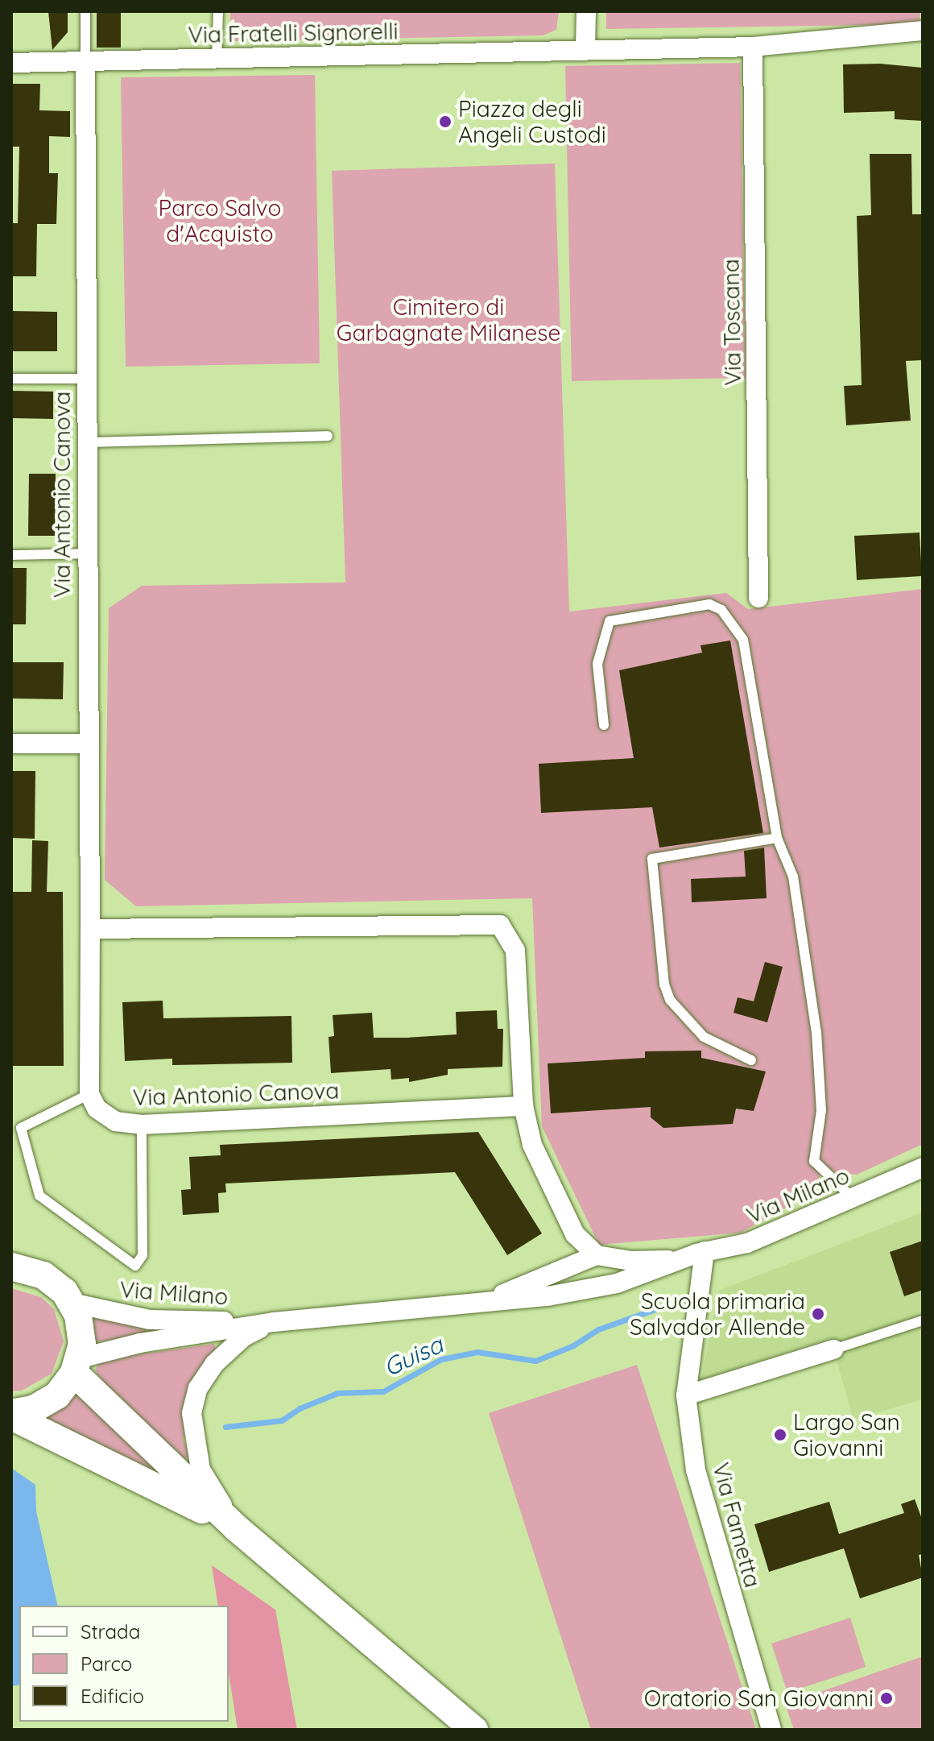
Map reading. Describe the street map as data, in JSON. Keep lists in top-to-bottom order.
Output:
{
  "streets": {
    "street": [
      "Via Fratelli Signorelli",
      "Via Toscana",
      "Via Antonio Canova",
      "Via Milano",
      "Via Fametta"
    ]
  },
  "crossings": [
    ["Via Fratelli Signorelli", "Via Toscana"],
    ["Via Fratelli Signorelli", "Via Antonio Canova"],
    ["Via Milano", "Via Fametta"]
  ],
  "water": ["Guisa"],
  "parks": ["Parco Salvo d'Acquisto", "Cimitero di Garbagnate Milanese"],
  "places": [
    "Piazza degli Angeli Custodi",
    "Scuola primaria Salvador Allende",
    "Largo San Giovanni",
    "Oratorio San Giovanni"
  ],
  "legend": ["Strada", "Parco", "Edificio"]
}
